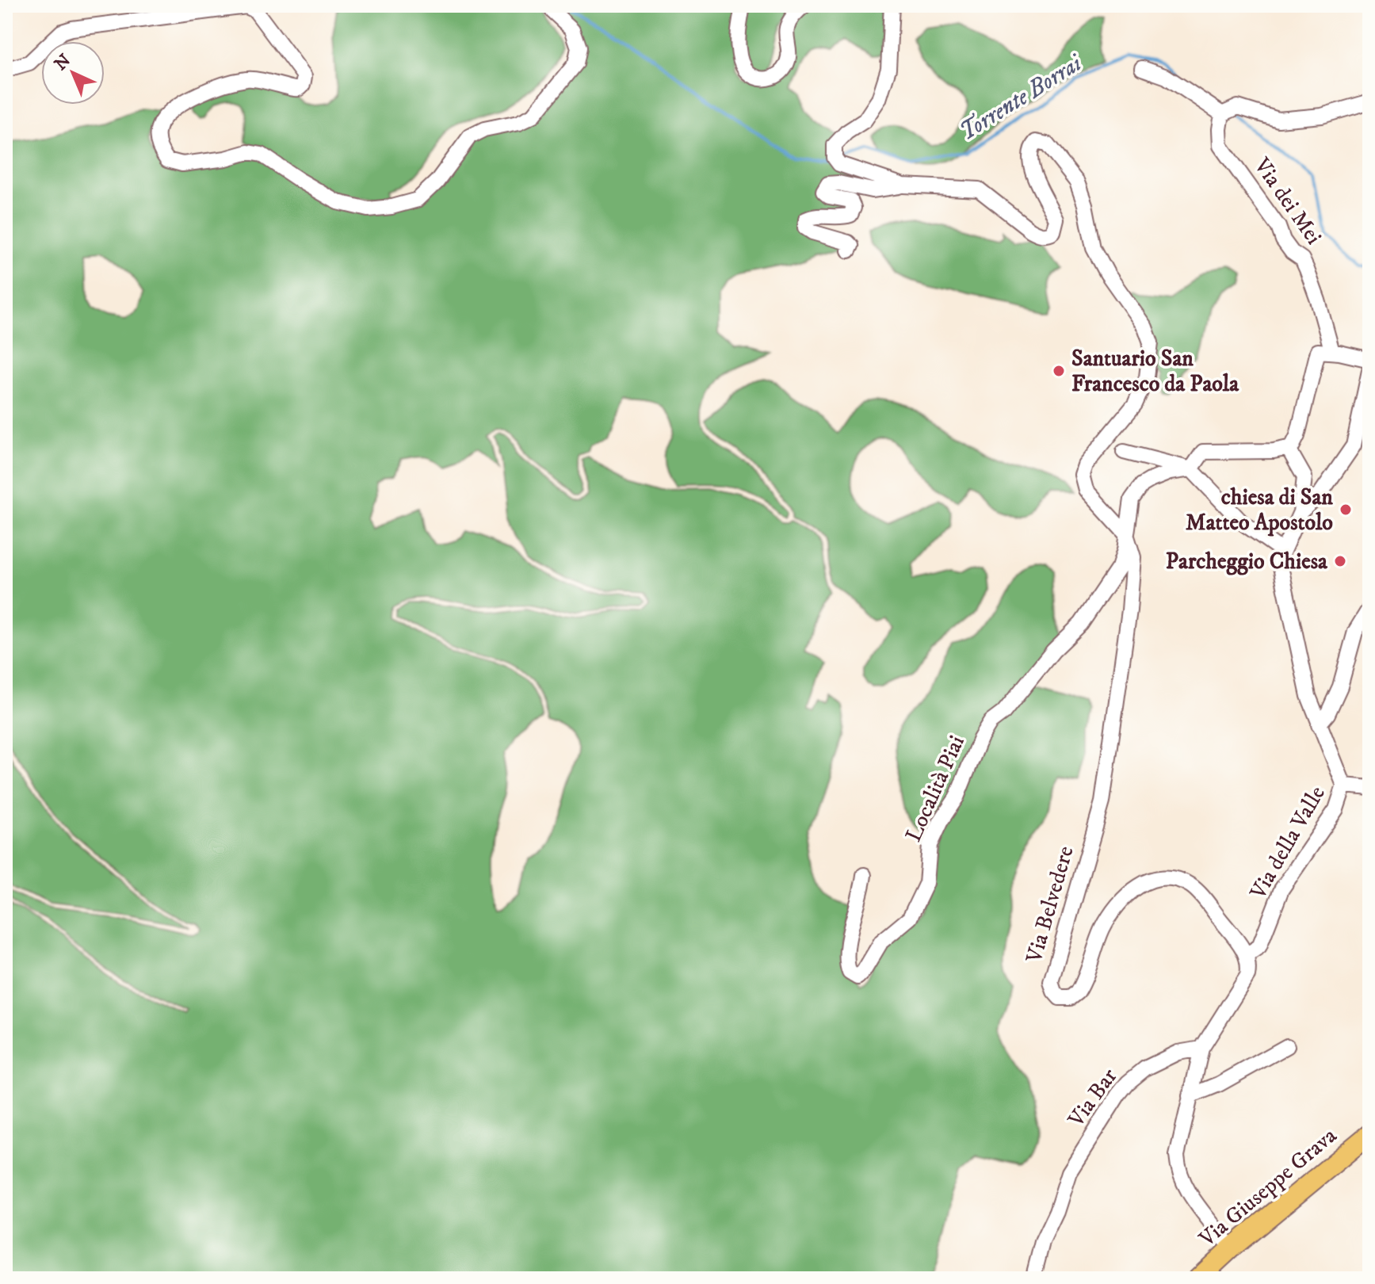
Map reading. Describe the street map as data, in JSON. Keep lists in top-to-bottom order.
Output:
{
  "streets": {
    "main road": ["Via Giuseppe Grava"],
    "street": [
      "Via dei Mei",
      "Località Piai",
      "Via della Valle",
      "Via Belvedere",
      "Via Bar"
    ]
  },
  "crossings": [
    ["Località Piai", "Via Belvedere"],
    ["Via della Valle", "Via Belvedere"],
    ["Via della Valle", "Via Bar"],
    ["Via della Valle", "Via Giuseppe Grava"]
  ],
  "water": ["Torrente Borrai"],
  "places": ["Santuario San Francesco da Paola", "chiesa di San Matteo Apostolo", "Parcheggio Chiesa"],
  "north": "top left"
}
